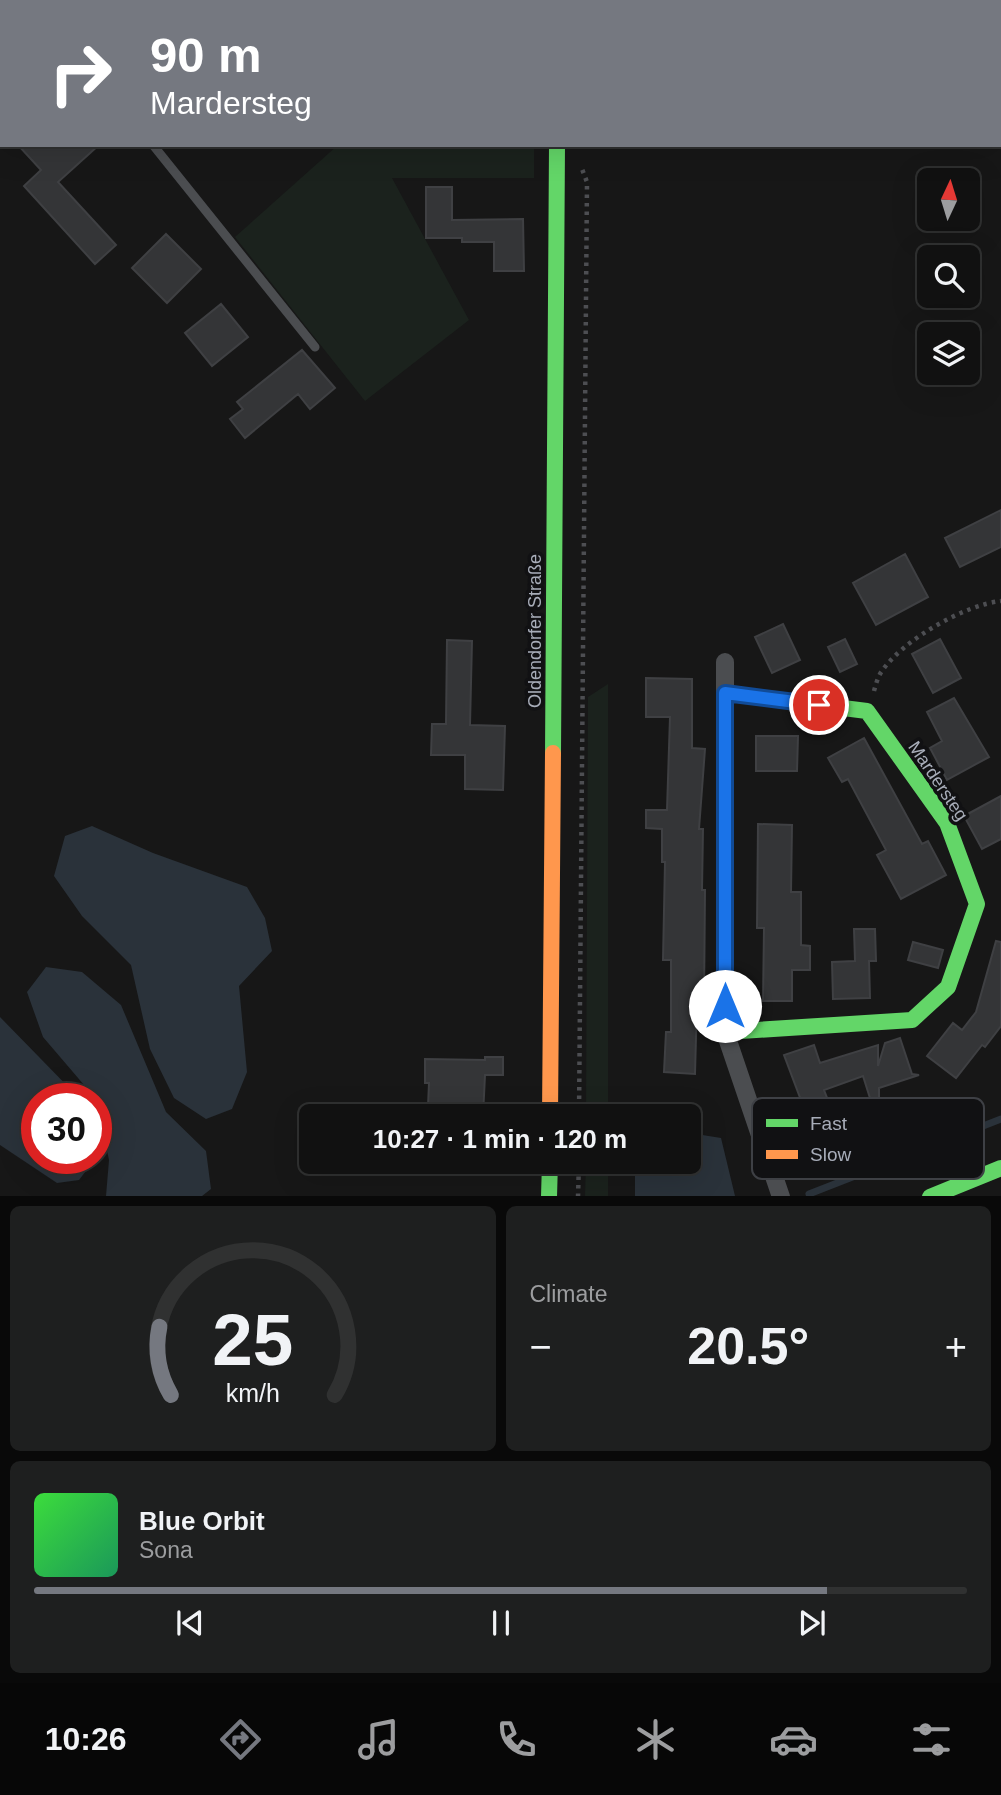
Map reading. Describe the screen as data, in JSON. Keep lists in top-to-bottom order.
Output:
{
  "streets": {
    "main road": ["Oldendorfer Straße", "Mardersteg"]
  },
  "legend": ["Fast", "Slow"],
  "north": "top",
  "page": {
    "turn": ["90 m", "Mardersteg"],
    "limit": "30",
    "trip": "10:27 · 1 min · 120 m",
    "tile": "Climate",
    "heat": ["−", "20.5°", "+"],
    "song": ["Blue Orbit", "Sona"],
    "tabs": "10:26",
    "gauge": ["25", "km/h"]
  }
}
